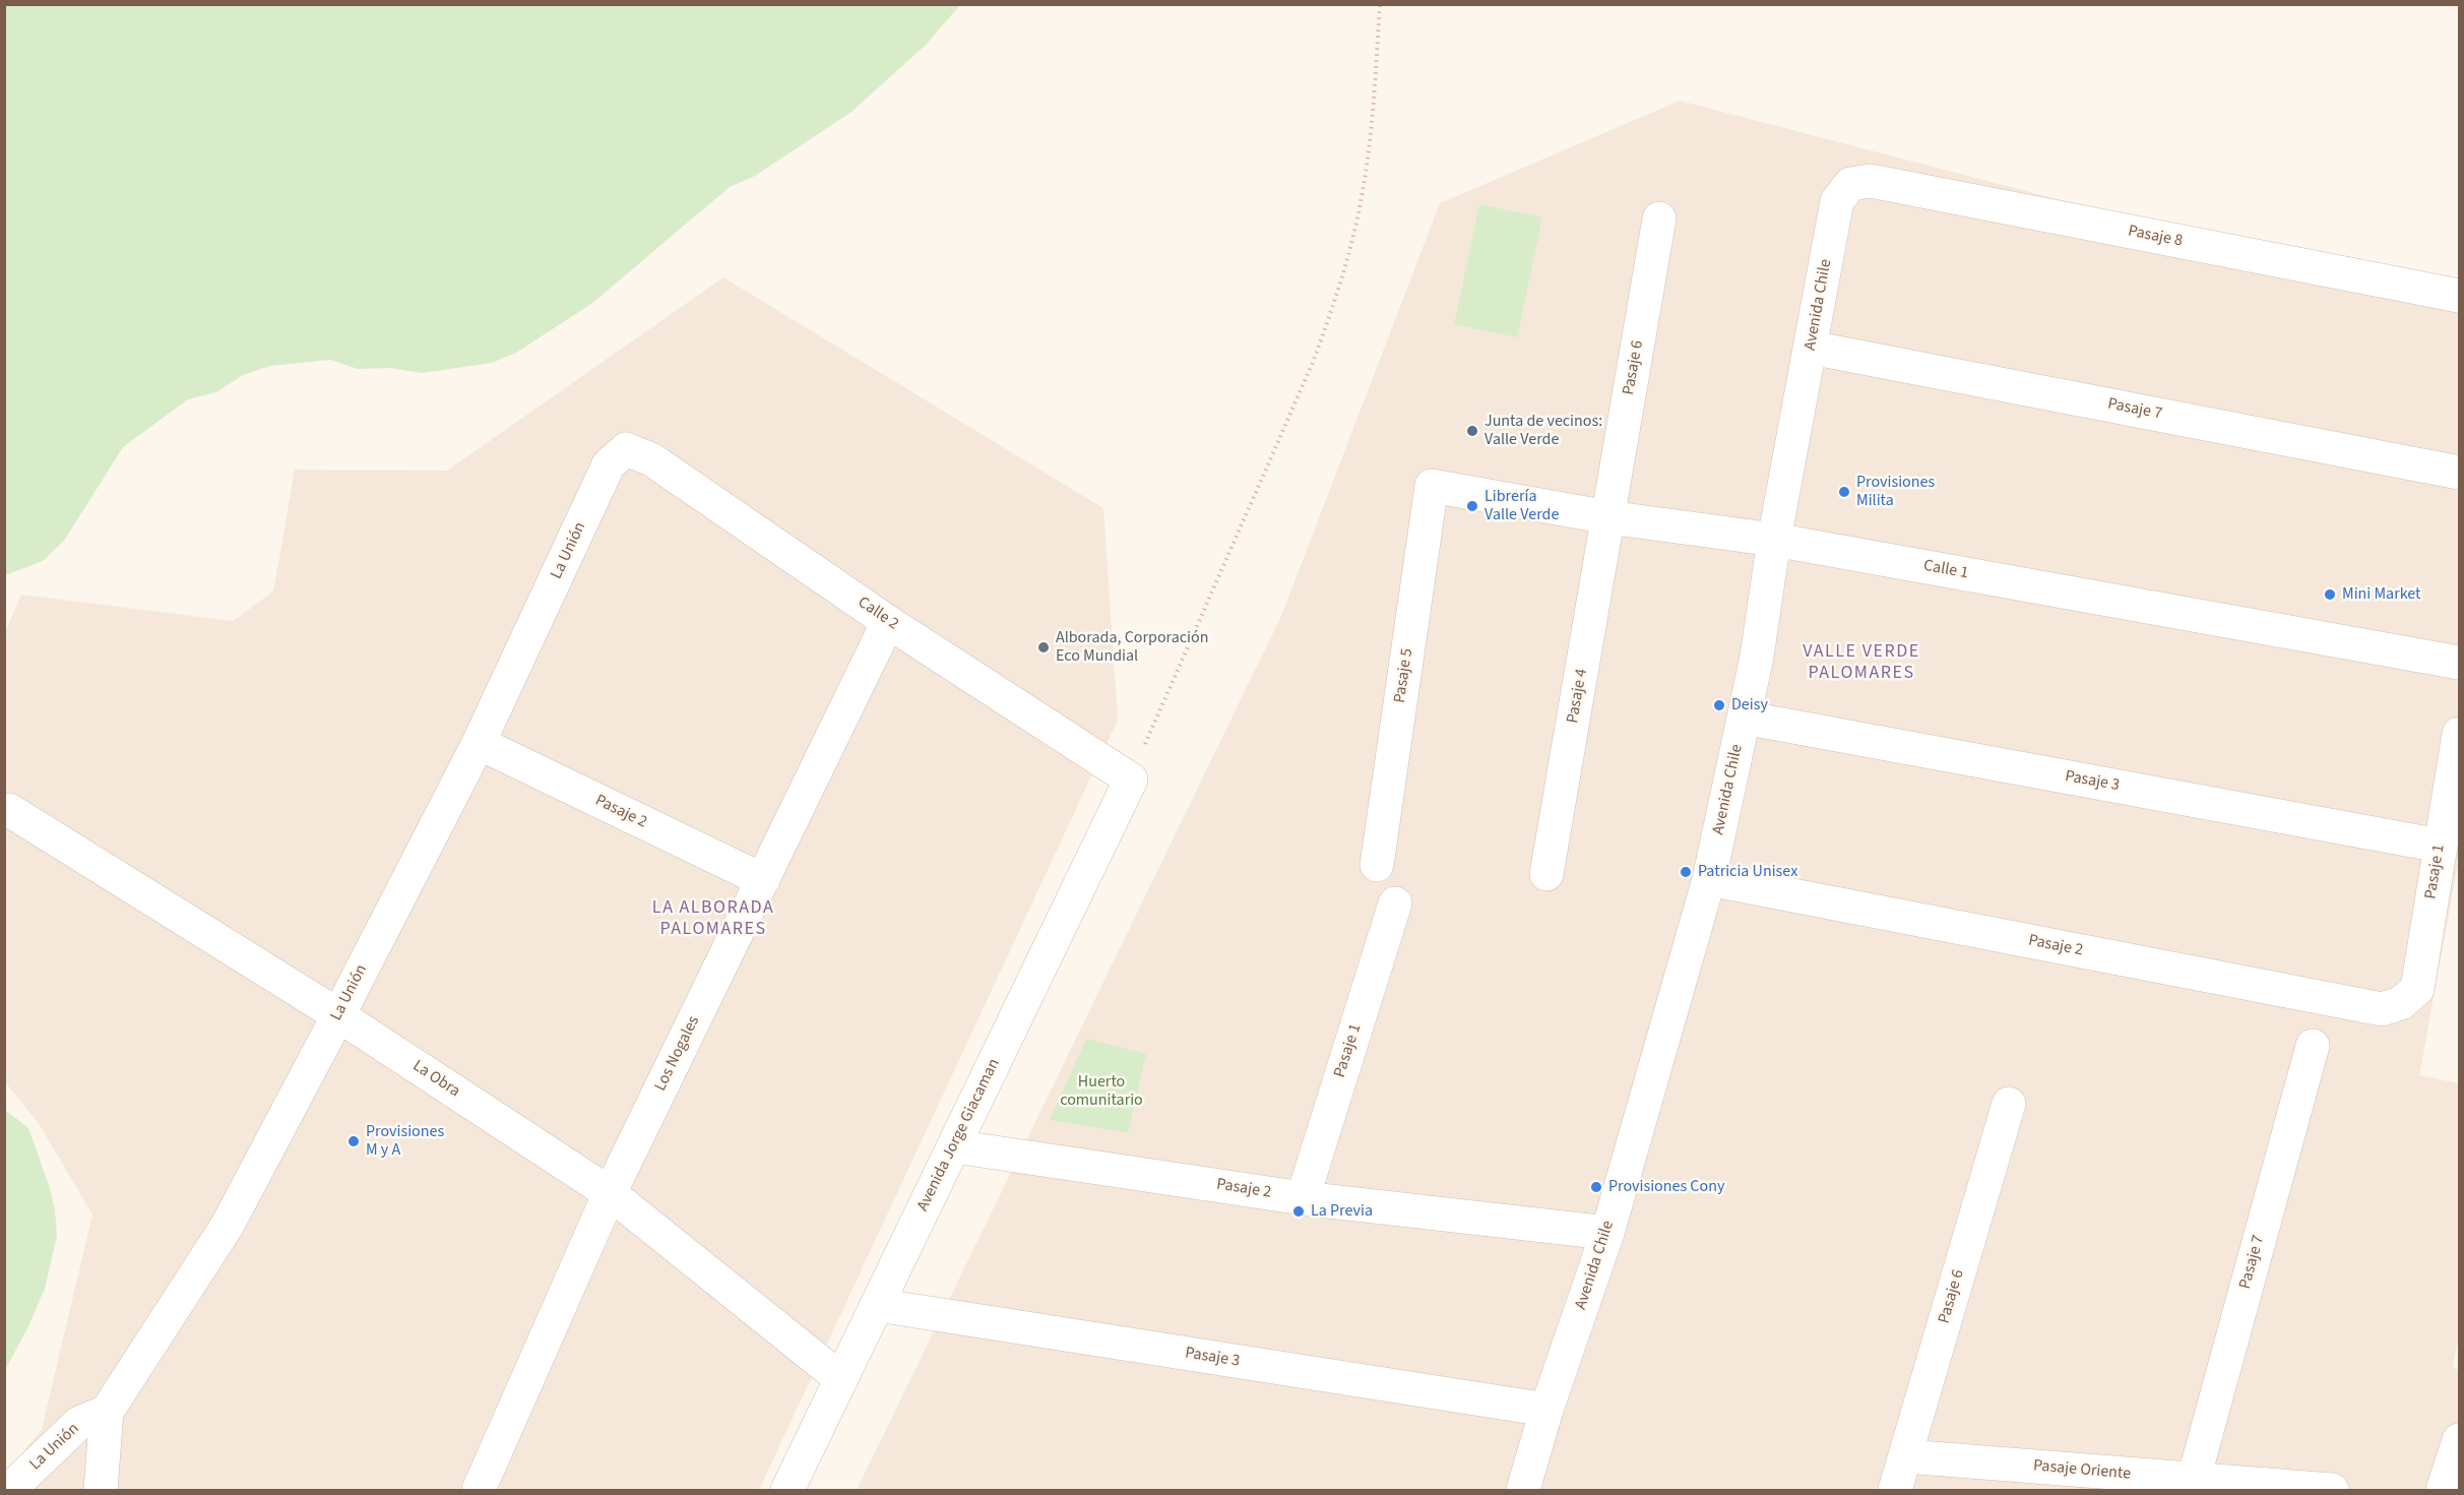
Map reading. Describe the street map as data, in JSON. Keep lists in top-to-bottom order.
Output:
{
  "streets": {
    "street": [
      "Pasaje 8",
      "Avenida Chile",
      "Pasaje 6",
      "Pasaje 7",
      "La Unión",
      "Calle 1",
      "Calle 2",
      "Pasaje 5",
      "Pasaje 4",
      "Pasaje 3",
      "Pasaje 2",
      "Pasaje 1",
      "Los Nogales",
      "La Obra",
      "Avenida Jorge Giacaman",
      "Pasaje Oriente"
    ]
  },
  "crossings": [
    ["Pasaje 8", "Avenida Chile"],
    ["Avenida Chile", "Pasaje 7"],
    ["Avenida Chile", "Calle 1"],
    ["Avenida Chile", "Pasaje 3"],
    ["Avenida Chile", "Pasaje 2"],
    ["Pasaje 6", "Calle 1"],
    ["Pasaje 6", "Pasaje 4"],
    ["Pasaje 6", "Pasaje Oriente"],
    ["Pasaje 7", "Pasaje Oriente"],
    ["La Unión", "Calle 2"],
    ["La Unión", "Pasaje 2"],
    ["La Unión", "La Obra"],
    ["Calle 1", "Pasaje 5"],
    ["Calle 1", "Pasaje 4"],
    ["Calle 2", "Los Nogales"],
    ["Calle 2", "Avenida Jorge Giacaman"],
    ["Pasaje 3", "Pasaje 1"],
    ["Pasaje 3", "Avenida Jorge Giacaman"],
    ["Pasaje 2", "Pasaje 1"],
    ["Pasaje 2", "Los Nogales"],
    ["Pasaje 2", "Avenida Jorge Giacaman"],
    ["Los Nogales", "La Obra"],
    ["La Obra", "Avenida Jorge Giacaman"]
  ],
  "districts": ["VALLE VERDE PALOMARES", "LA ALBORADA PALOMARES"],
  "parks": ["Huerto comunitario"],
  "places": [
    "Junta de vecinos: Valle Verde",
    "Provisiones Milita",
    "Librería Valle Verde",
    "Mini Market",
    "Alborada, Corporación Eco Mundial",
    "Deisy",
    "Patricia Unisex",
    "Provisiones M y A",
    "Provisiones Cony",
    "La Previa"
  ]
}
